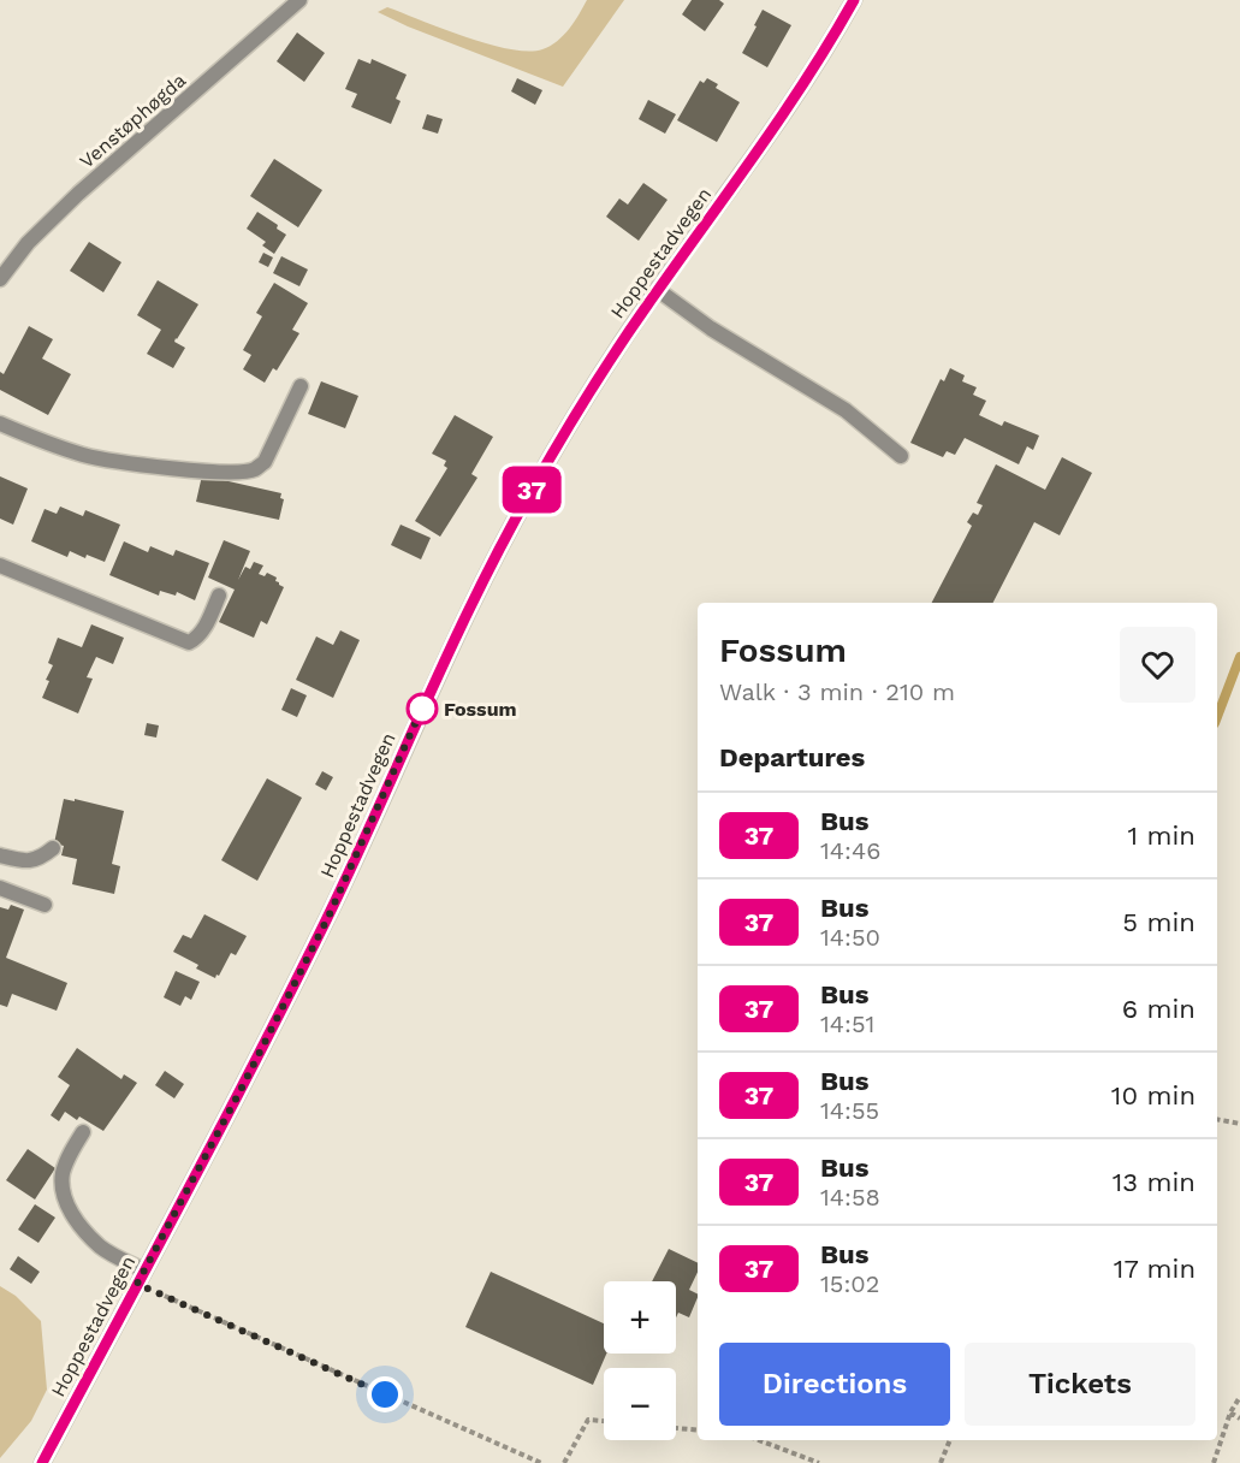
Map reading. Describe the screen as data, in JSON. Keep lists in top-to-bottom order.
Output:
{
  "streets": {
    "main road": ["Hoppestadvegen"],
    "street": ["Venstøphøgda"]
  },
  "places": ["Fossum"],
  "lines": ["bus line 37"],
  "page": {
    "on_map": "37",
    "heading": [
      ["Fossum", "Walk · 3 min · 210 m"],
      "Departures"
    ],
    "list": [
      {
        "mark": "37",
        "name": "Bus",
        "note": "14:46",
        "value": "1 min"
      },
      {
        "mark": "37",
        "name": "Bus",
        "note": "14:50",
        "value": "5 min"
      },
      {
        "mark": "37",
        "name": "Bus",
        "note": "14:51",
        "value": "6 min"
      },
      {
        "mark": "37",
        "name": "Bus",
        "note": "14:55",
        "value": "10 min"
      },
      {
        "mark": "37",
        "name": "Bus",
        "note": "14:58",
        "value": "13 min"
      },
      {
        "mark": "37",
        "name": "Bus",
        "note": "15:02",
        "value": "17 min"
      }
    ],
    "map_buttons": ["+", "−"],
    "buttons": ["Directions", "Tickets"]
  }
}
